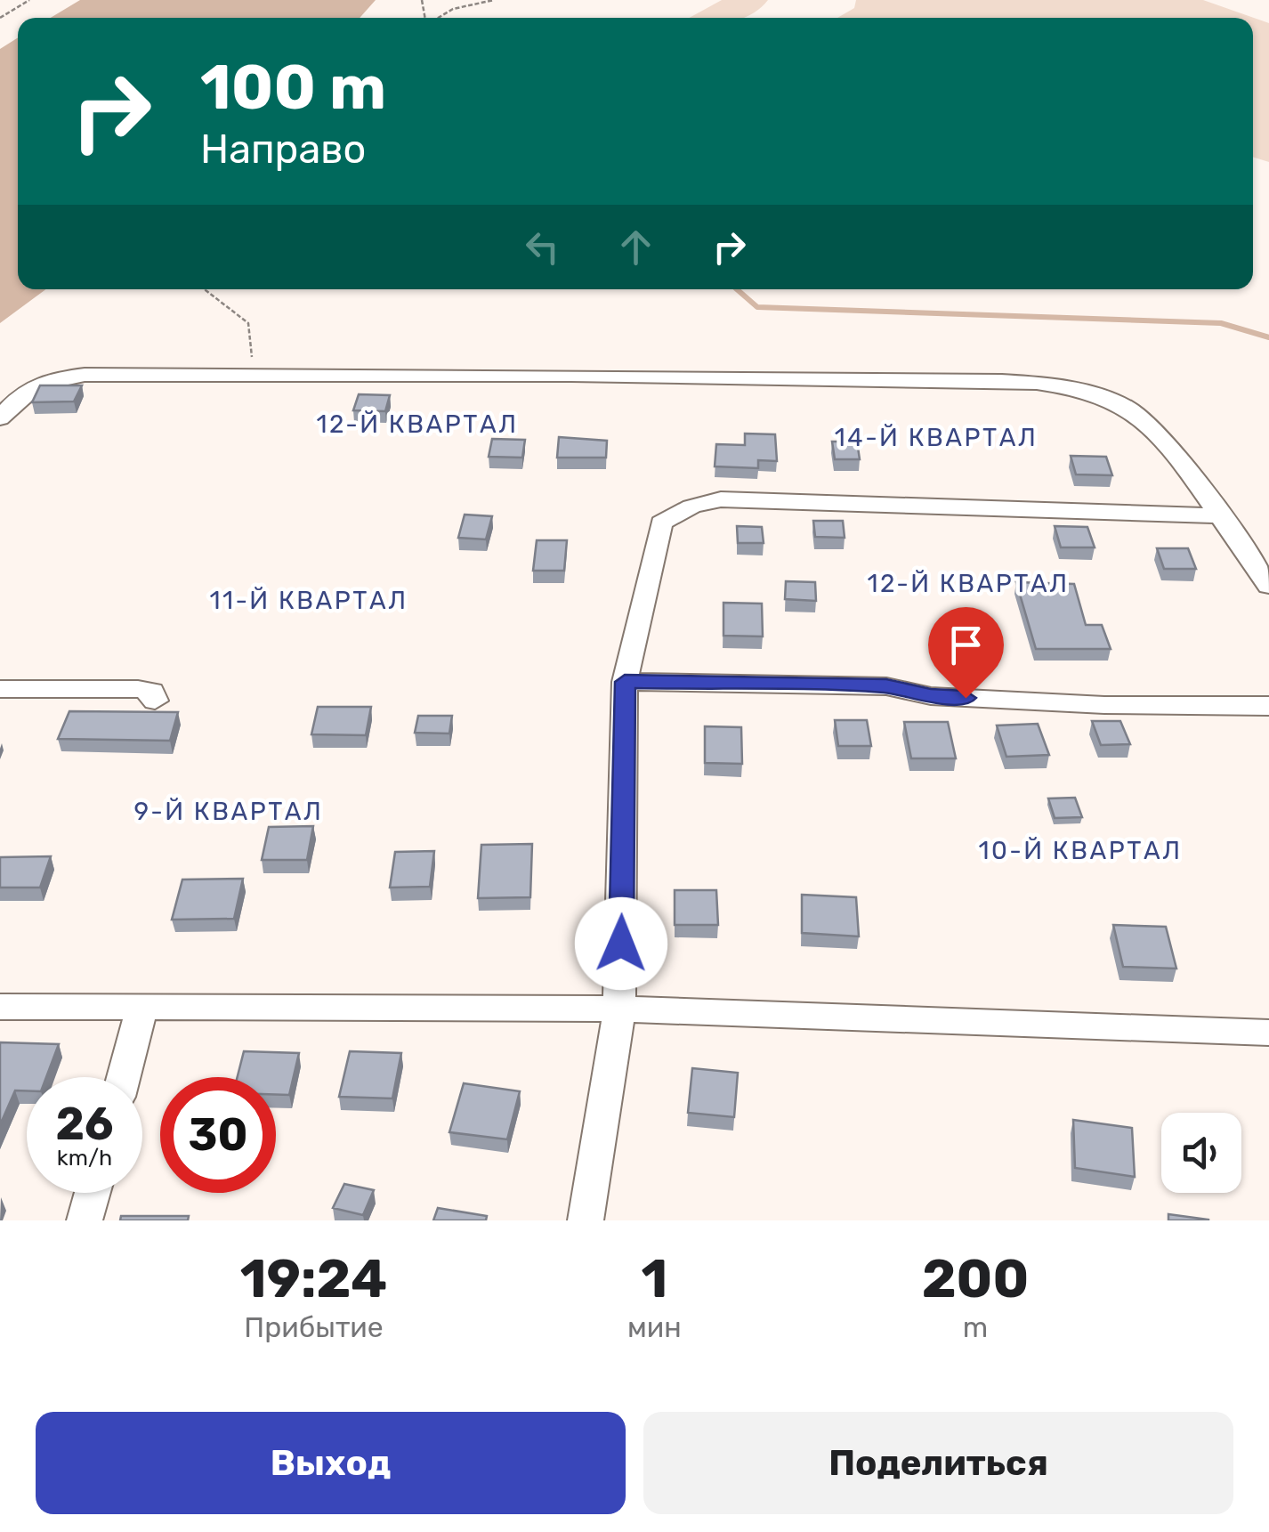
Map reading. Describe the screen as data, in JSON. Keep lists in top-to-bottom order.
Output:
{
  "districts": [
    "12-Й КВАРТАЛ",
    "14-Й КВАРТАЛ",
    "12-Й КВАРТАЛ",
    "11-Й КВАРТАЛ",
    "9-Й КВАРТАЛ",
    "10-Й КВАРТАЛ"
  ],
  "page": {
    "turn": ["100 m", "Направо"],
    "speed": "26 km/h",
    "limit": "30",
    "eta": [
      "19:24",
      "Прибытие",
      "1",
      "мин",
      "200",
      "m"
    ],
    "buttons": ["Выход", "Поделиться"]
  }
}
